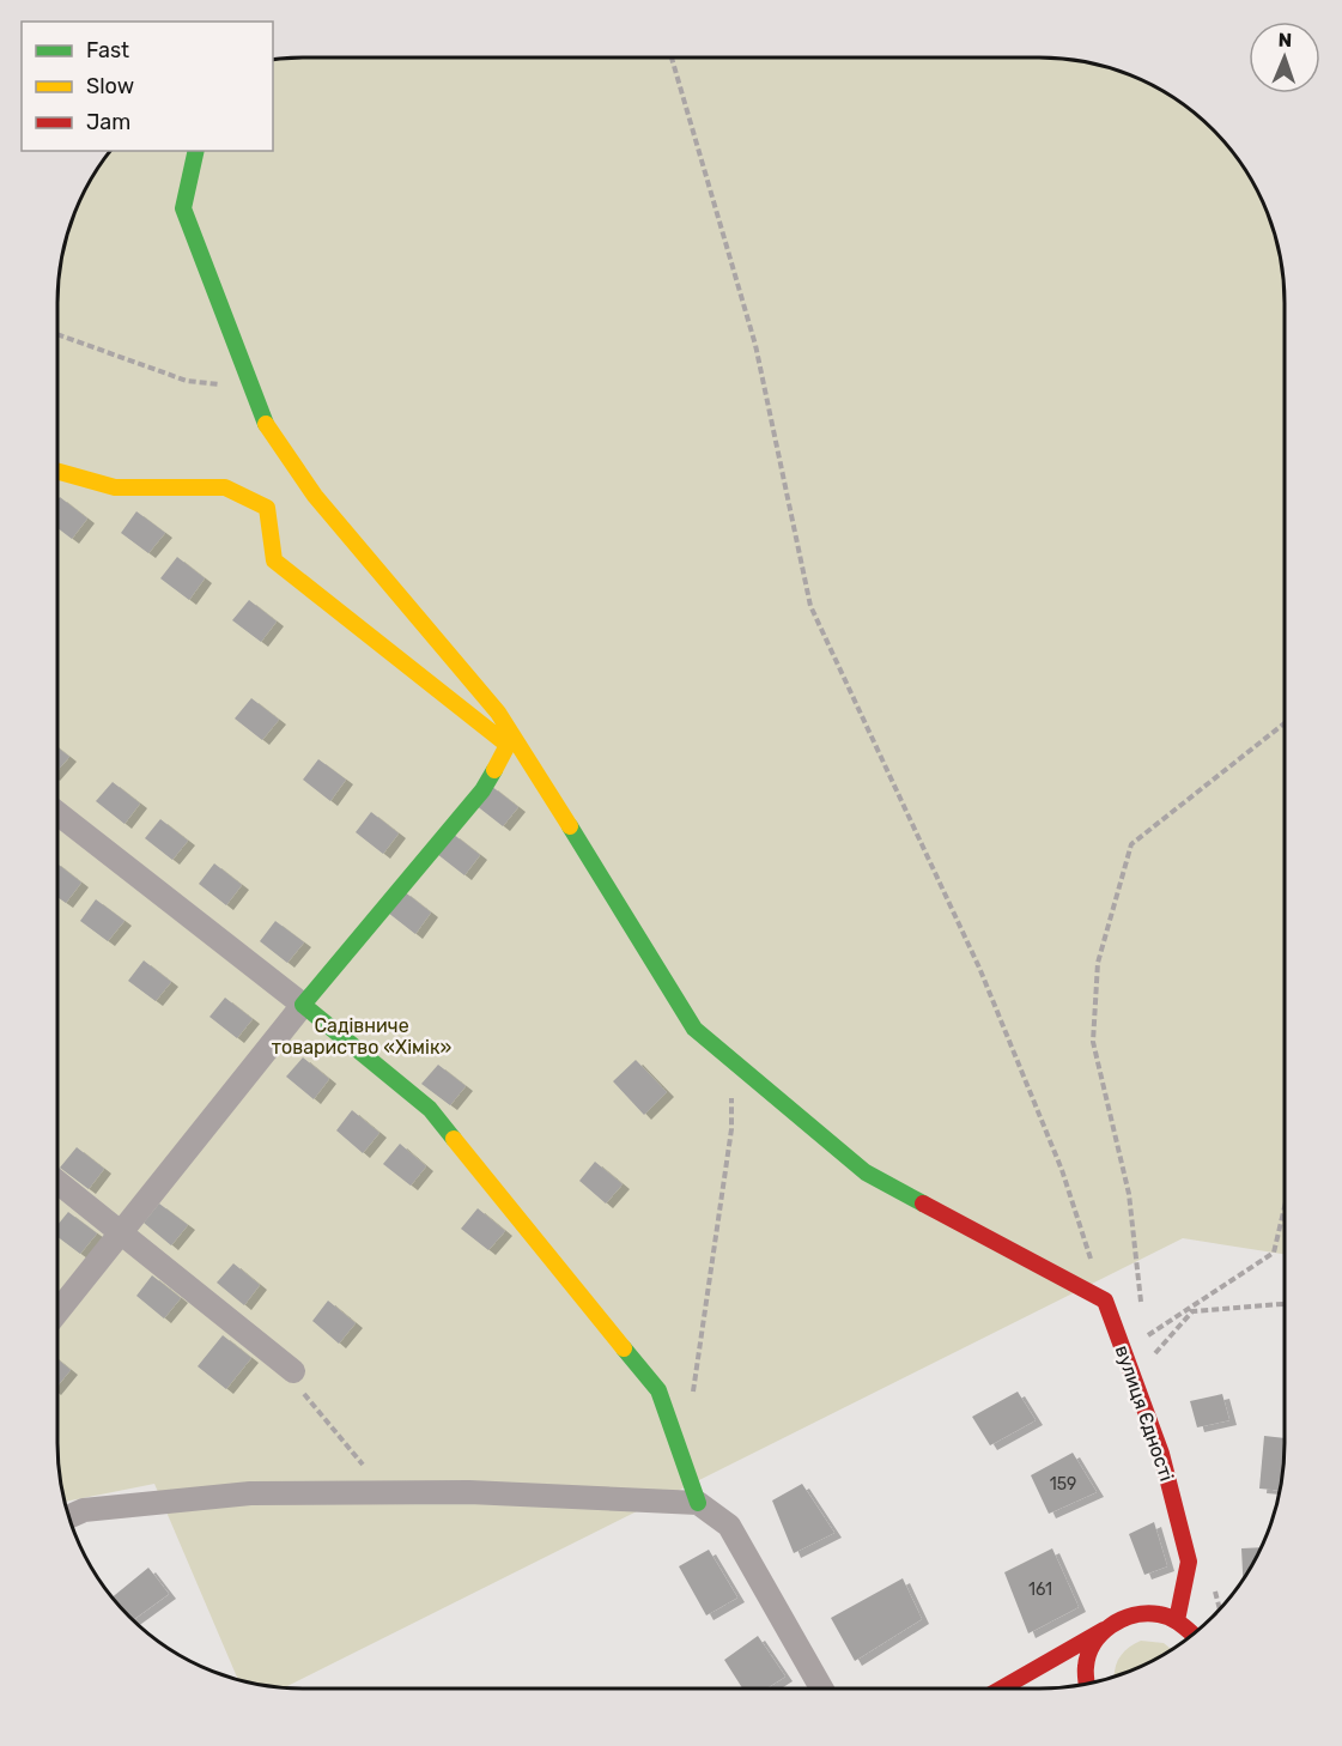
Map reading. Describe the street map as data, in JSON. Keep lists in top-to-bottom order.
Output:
{
  "streets": {
    "street": ["вулиця Єдності"]
  },
  "parks": ["Садівниче товариство «Хімік»"],
  "house_numbers": ["159", "161"],
  "legend": ["Fast", "Slow", "Jam"],
  "north": "top"
}
